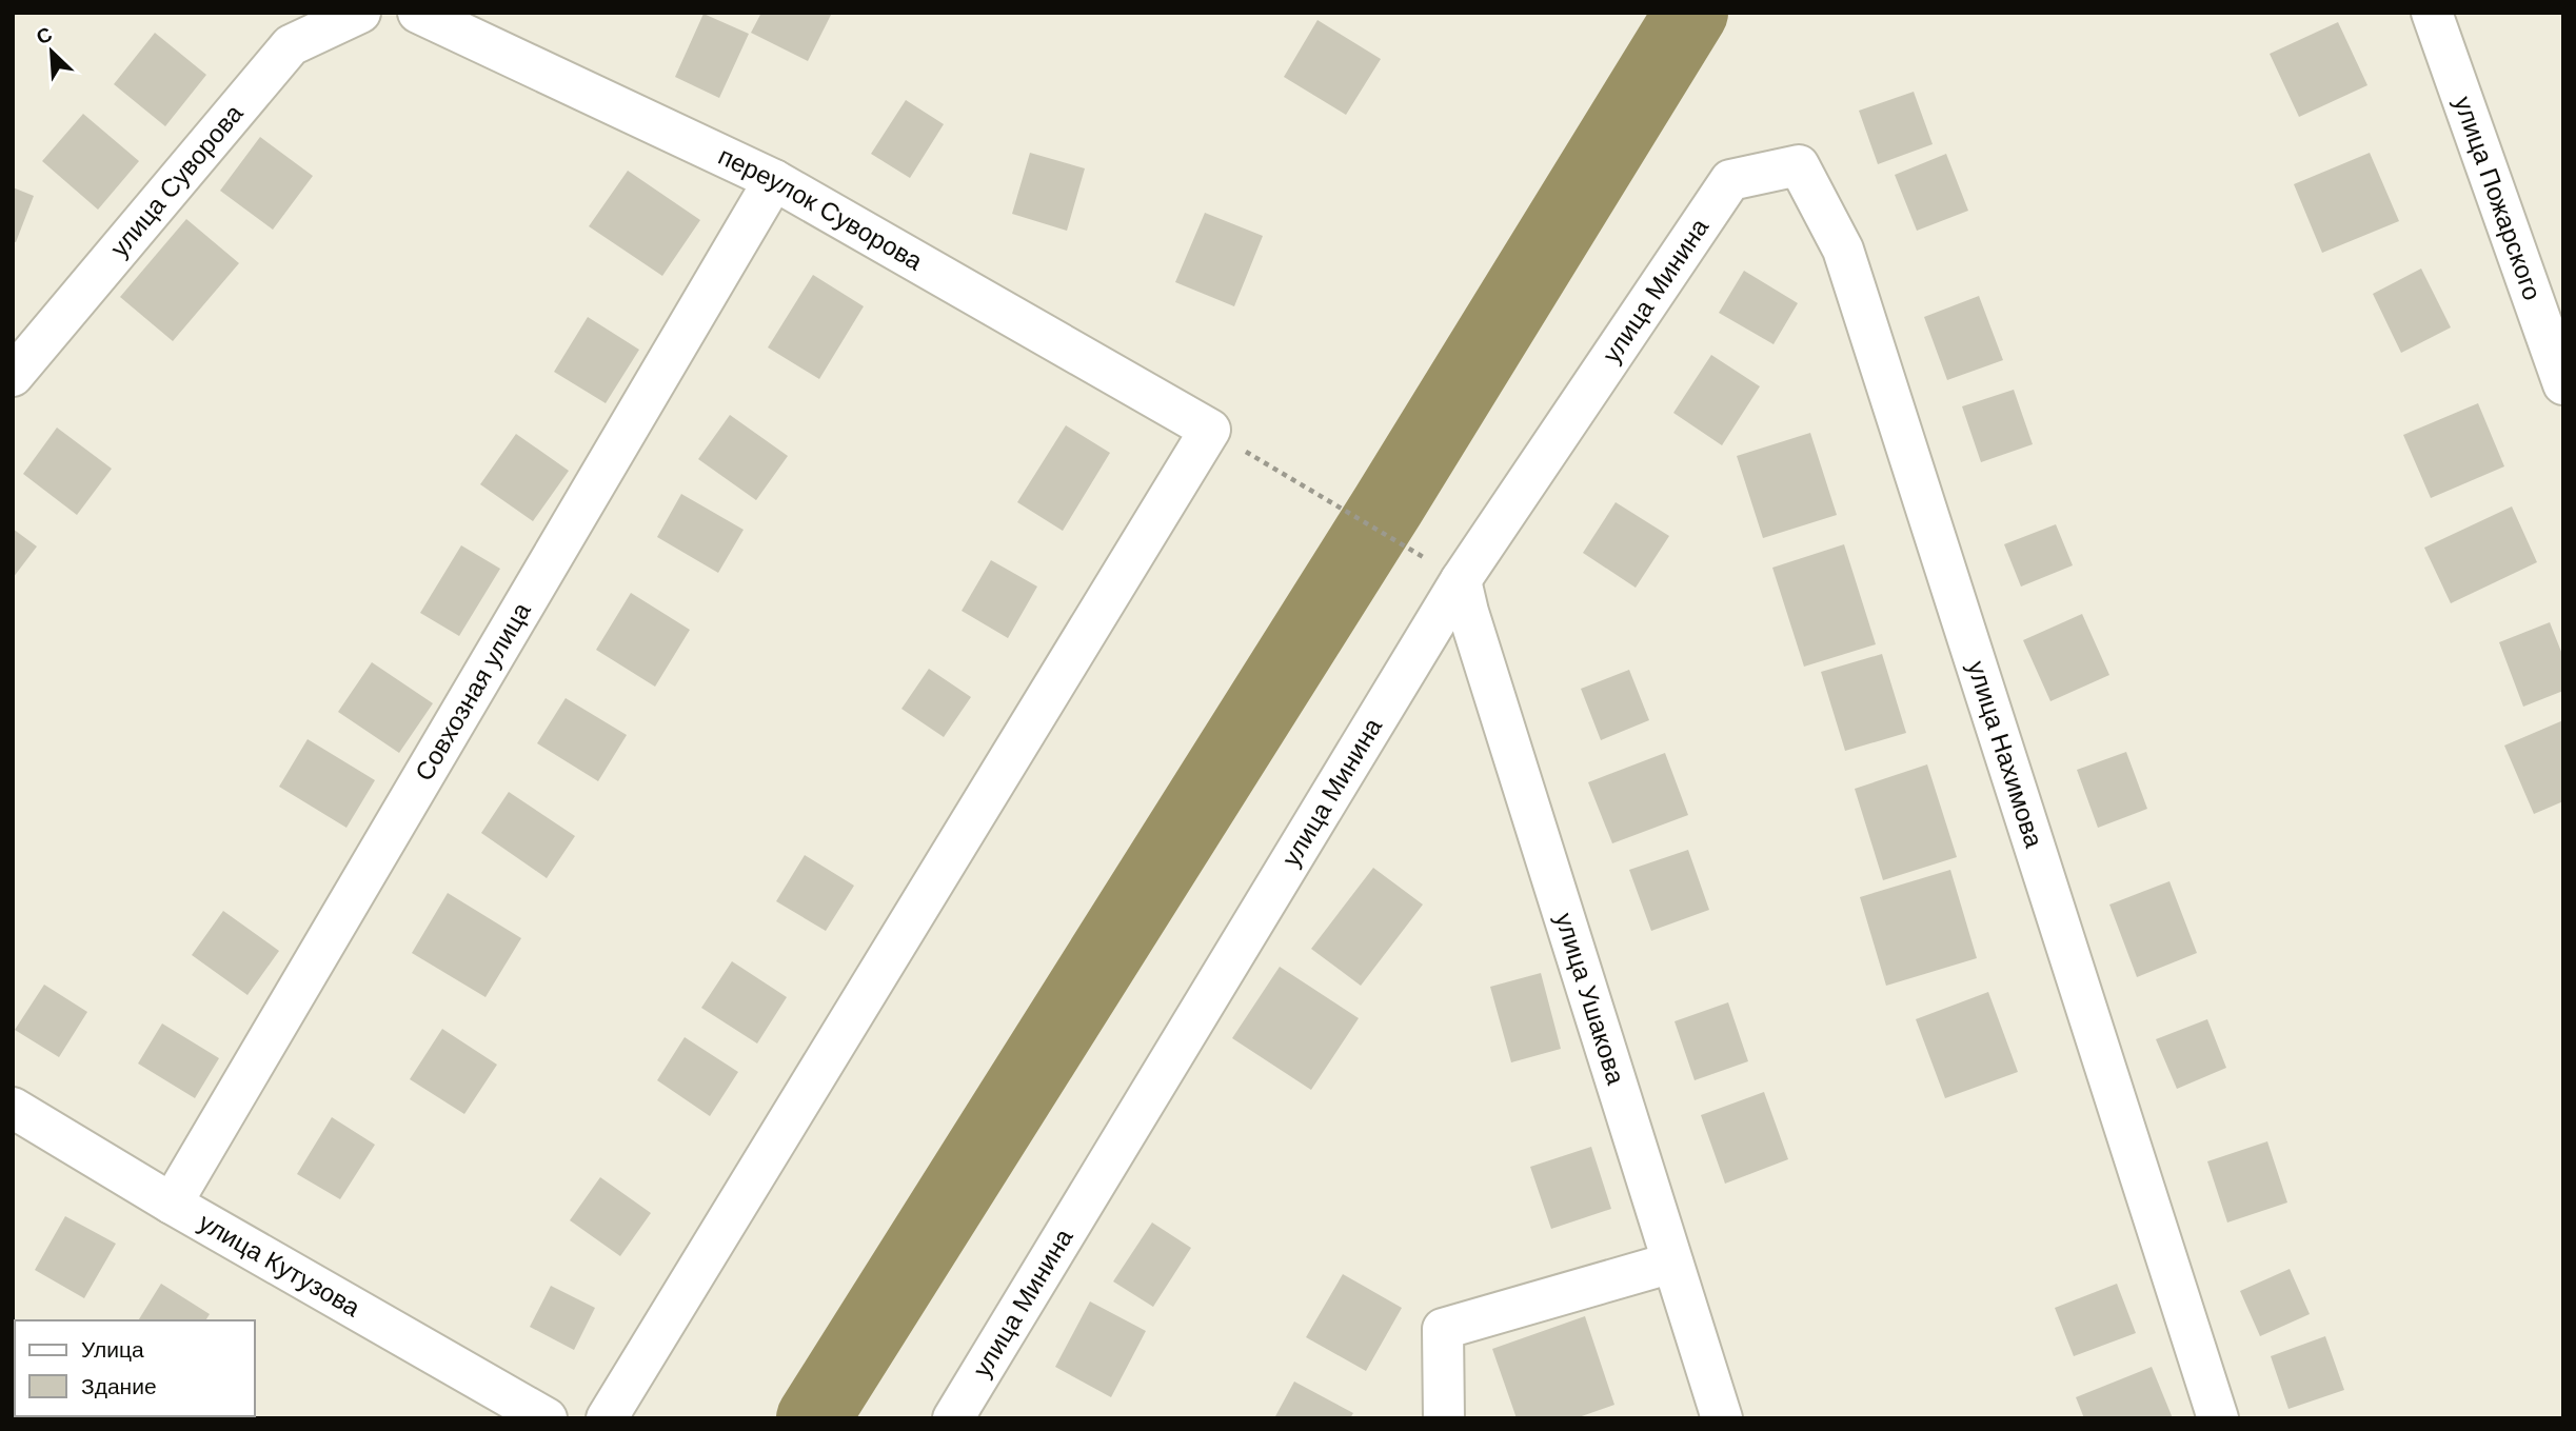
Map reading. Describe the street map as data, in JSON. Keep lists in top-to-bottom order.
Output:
{
  "streets": {
    "street": [
      "улица Суворова",
      "улица Пожарского",
      "переулок Суворова",
      "улица Минина",
      "Совхозная улица",
      "улица Нахимова",
      "улица Ушакова",
      "улица Кутузова"
    ]
  },
  "crossings": [
    ["переулок Суворова", "Совхозная улица"],
    ["улица Минина", "улица Нахимова"],
    ["улица Минина", "улица Ушакова"],
    ["Совхозная улица", "улица Кутузова"]
  ],
  "legend": ["Улица", "Здание"],
  "north": "top left"
}
